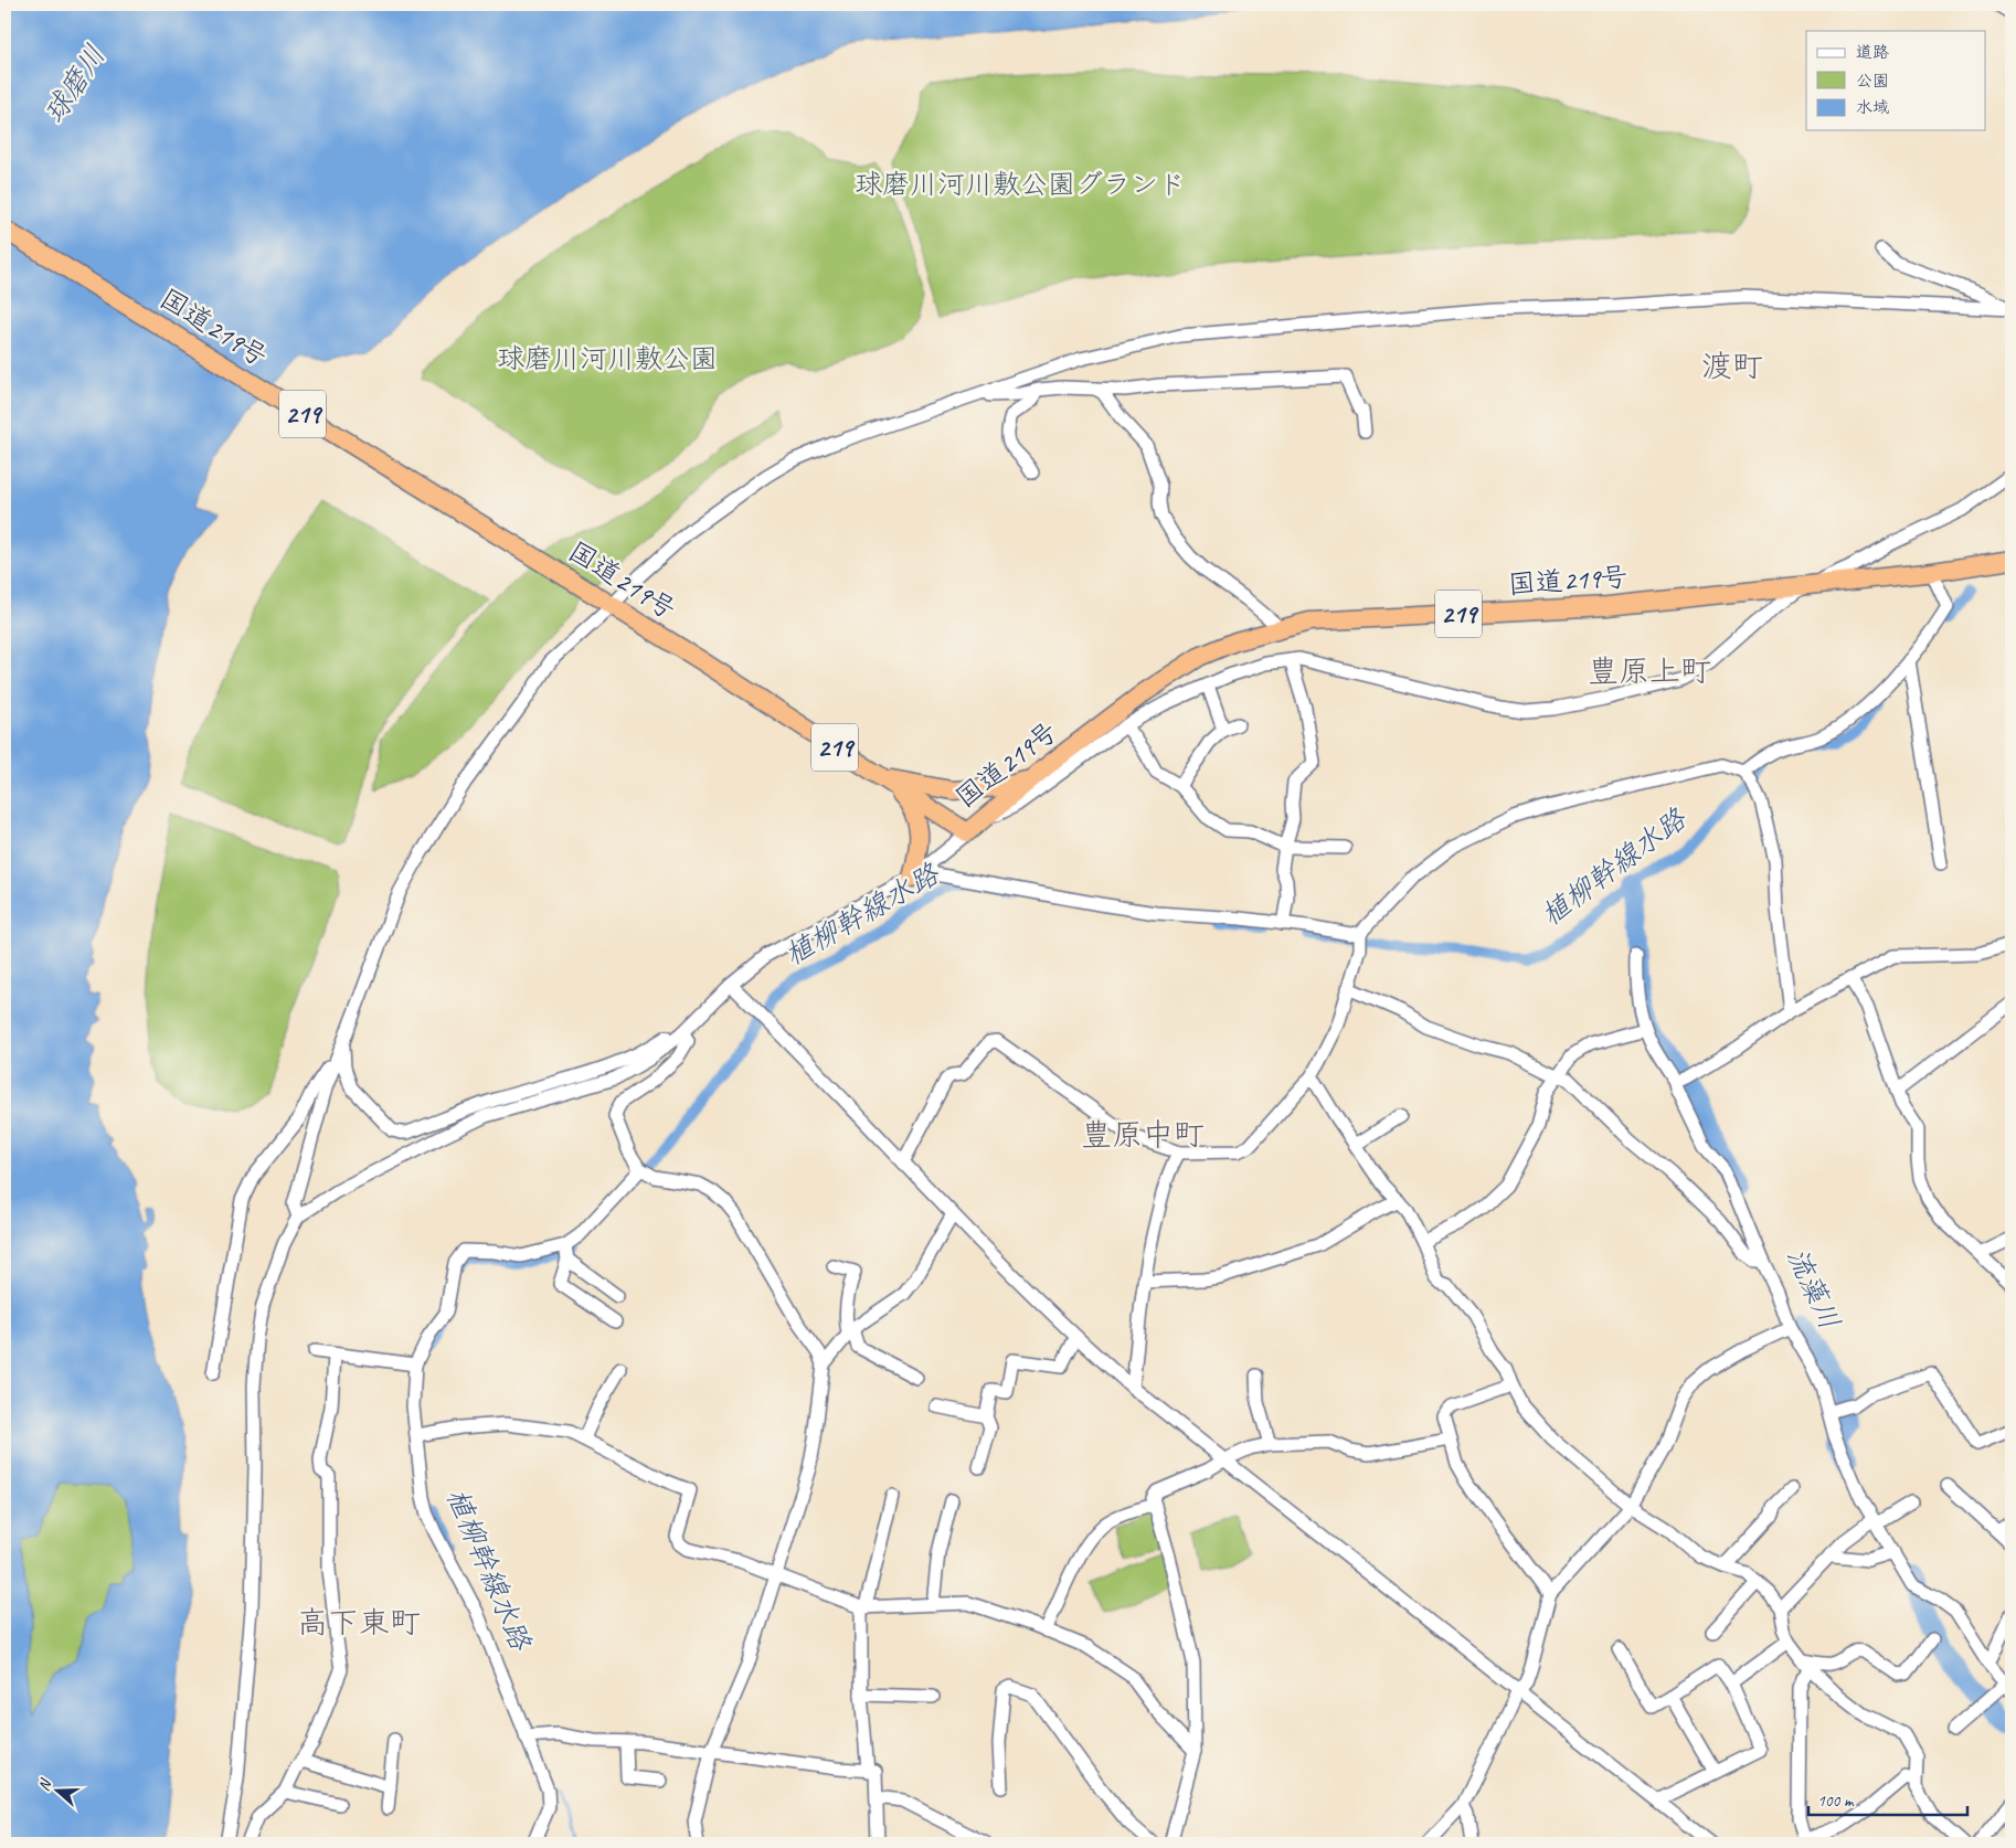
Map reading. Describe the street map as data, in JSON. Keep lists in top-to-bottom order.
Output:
{
  "streets": {
    "highway": ["国道219号", "219"]
  },
  "districts": [
    "渡町",
    "豊原上町",
    "豊原中町",
    "高下東町"
  ],
  "water": ["球磨川", "植柳幹線水路", "流藻川"],
  "parks": ["球磨川河川敷公園グランド", "球磨川河川敷公園"],
  "legend": ["道路", "公園", "水域"],
  "scale_bar": "100 m",
  "north": "left"
}
